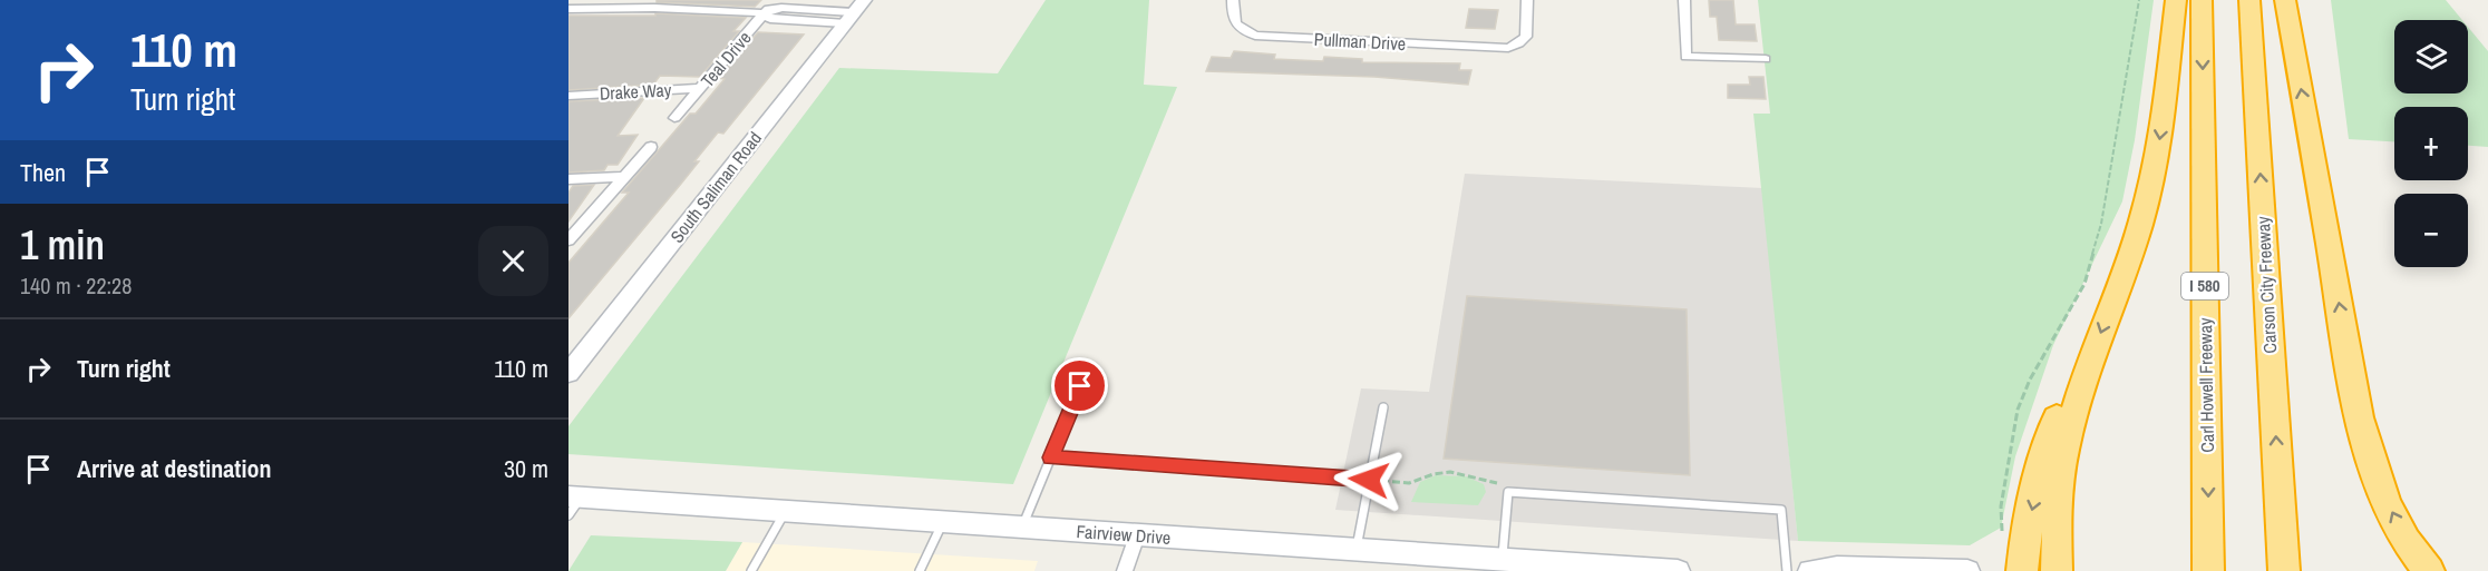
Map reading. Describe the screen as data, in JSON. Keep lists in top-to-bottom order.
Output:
{
  "streets": {
    "highway": ["Carson City Freeway", "I 580", "Carl Howell Freeway"],
    "main road": ["South Saliman Road", "Fairview Drive"],
    "street": ["Pullman Drive", "Teal Drive", "Drake Way"]
  },
  "crossings": [
    ["Teal Drive", "Drake Way"]
  ],
  "page": {
    "turn": ["110 m", "Turn right"],
    "map_buttons": ["+", "−"],
    "then": "Then",
    "heading": ["1 min", "140 m · 22:28"],
    "list": [
      {
        "name": "Turn right",
        "value": "110 m"
      },
      {
        "name": "Arrive at destination",
        "value": "30 m"
      }
    ]
  }
}
